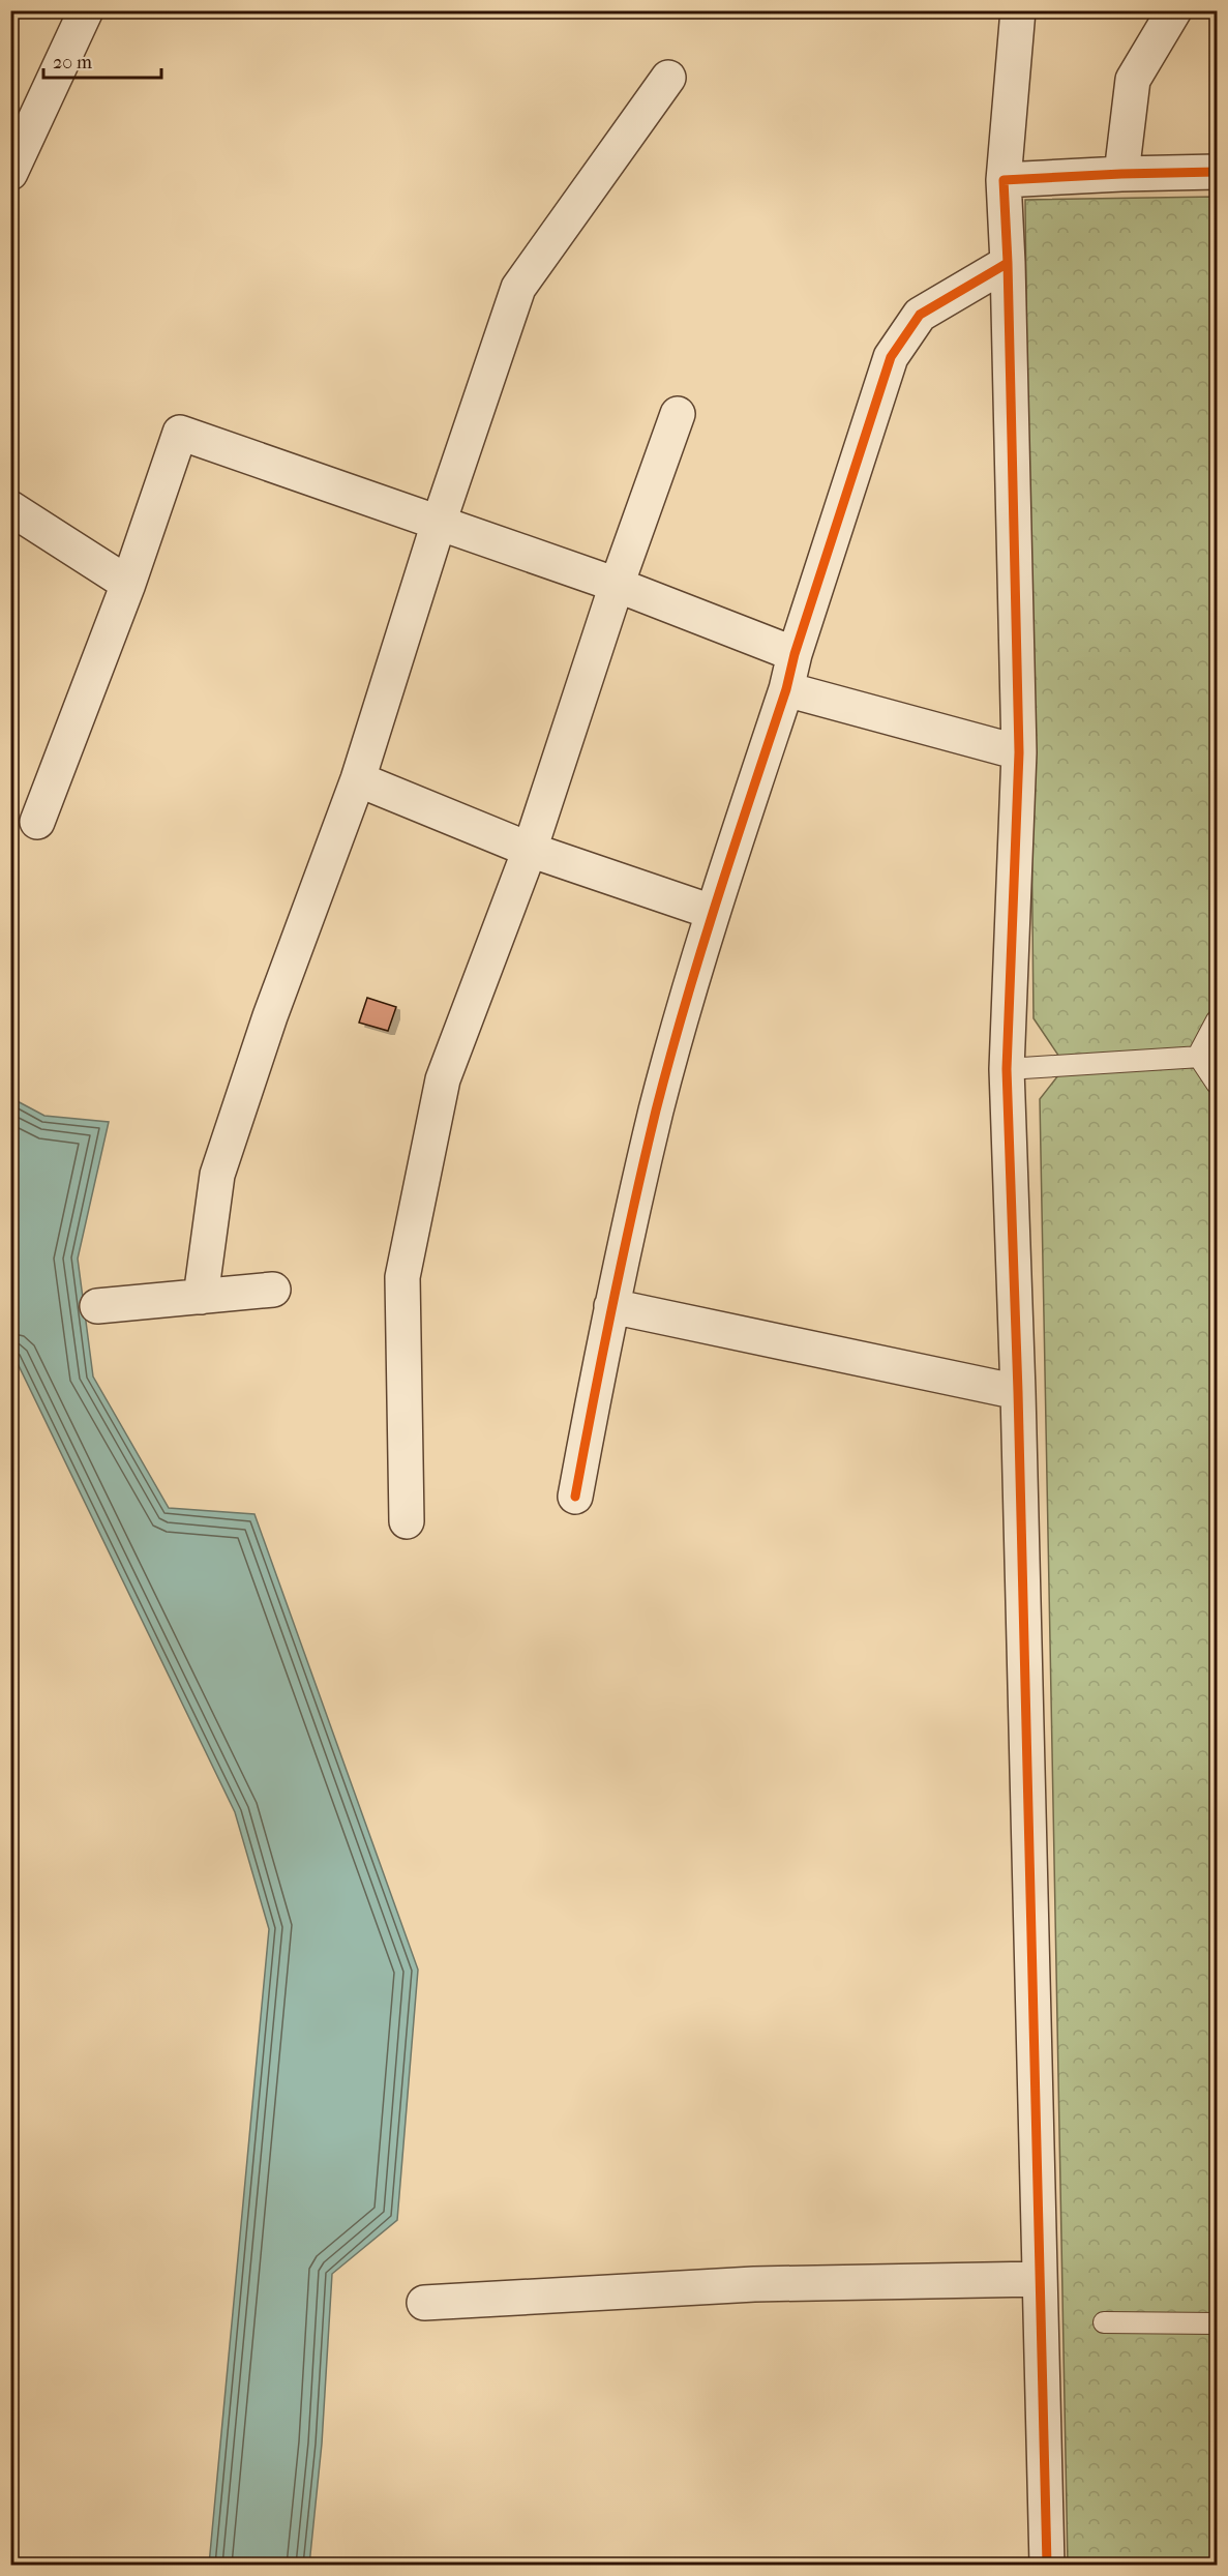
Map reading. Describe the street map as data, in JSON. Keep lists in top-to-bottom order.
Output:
{
  "scale_bar": "20 m"
}
